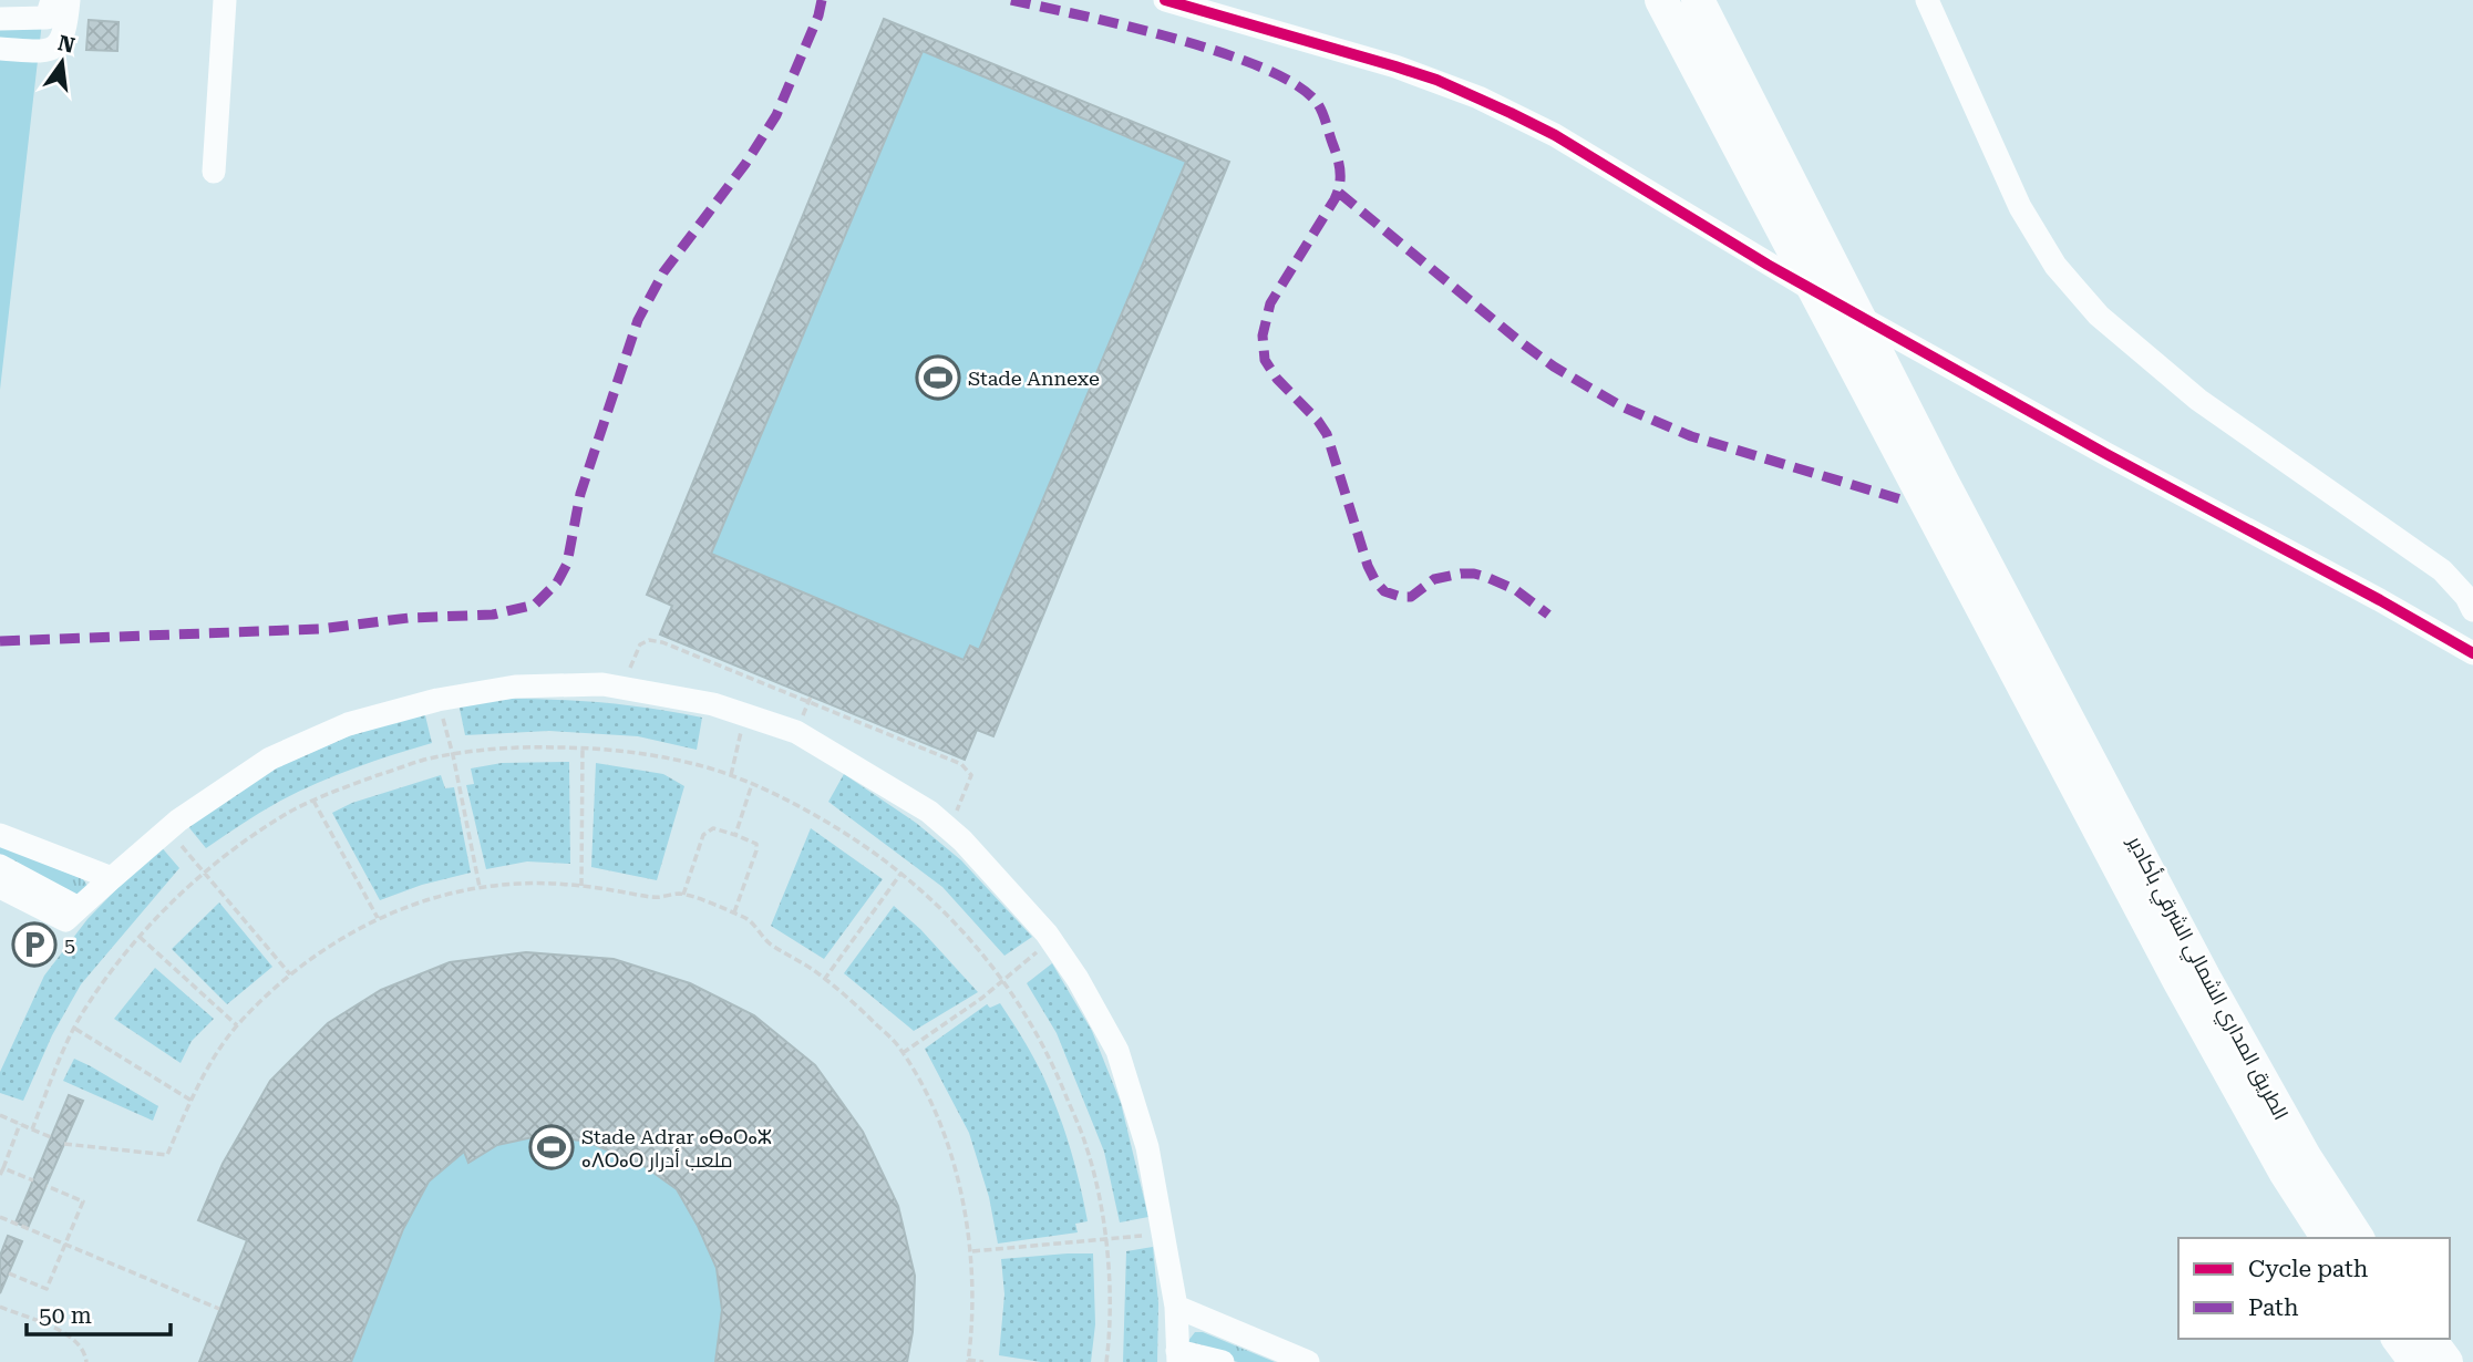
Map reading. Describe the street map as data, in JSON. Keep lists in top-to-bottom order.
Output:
{
  "streets": {
    "highway": ["الطريق المداري الشمالي الشرقي بأكادير"]
  },
  "places": {
    "sports": ["Stade Annexe", "Stade Adrar ⴰⴱⴰⵔⴰⵣ ⴰⴷⵔⴰⵔ ملعب أدرار"],
    "parking": ["5"]
  },
  "legend": ["Cycle path", "Path"],
  "scale_bar": "50 m",
  "north": "top"
}
